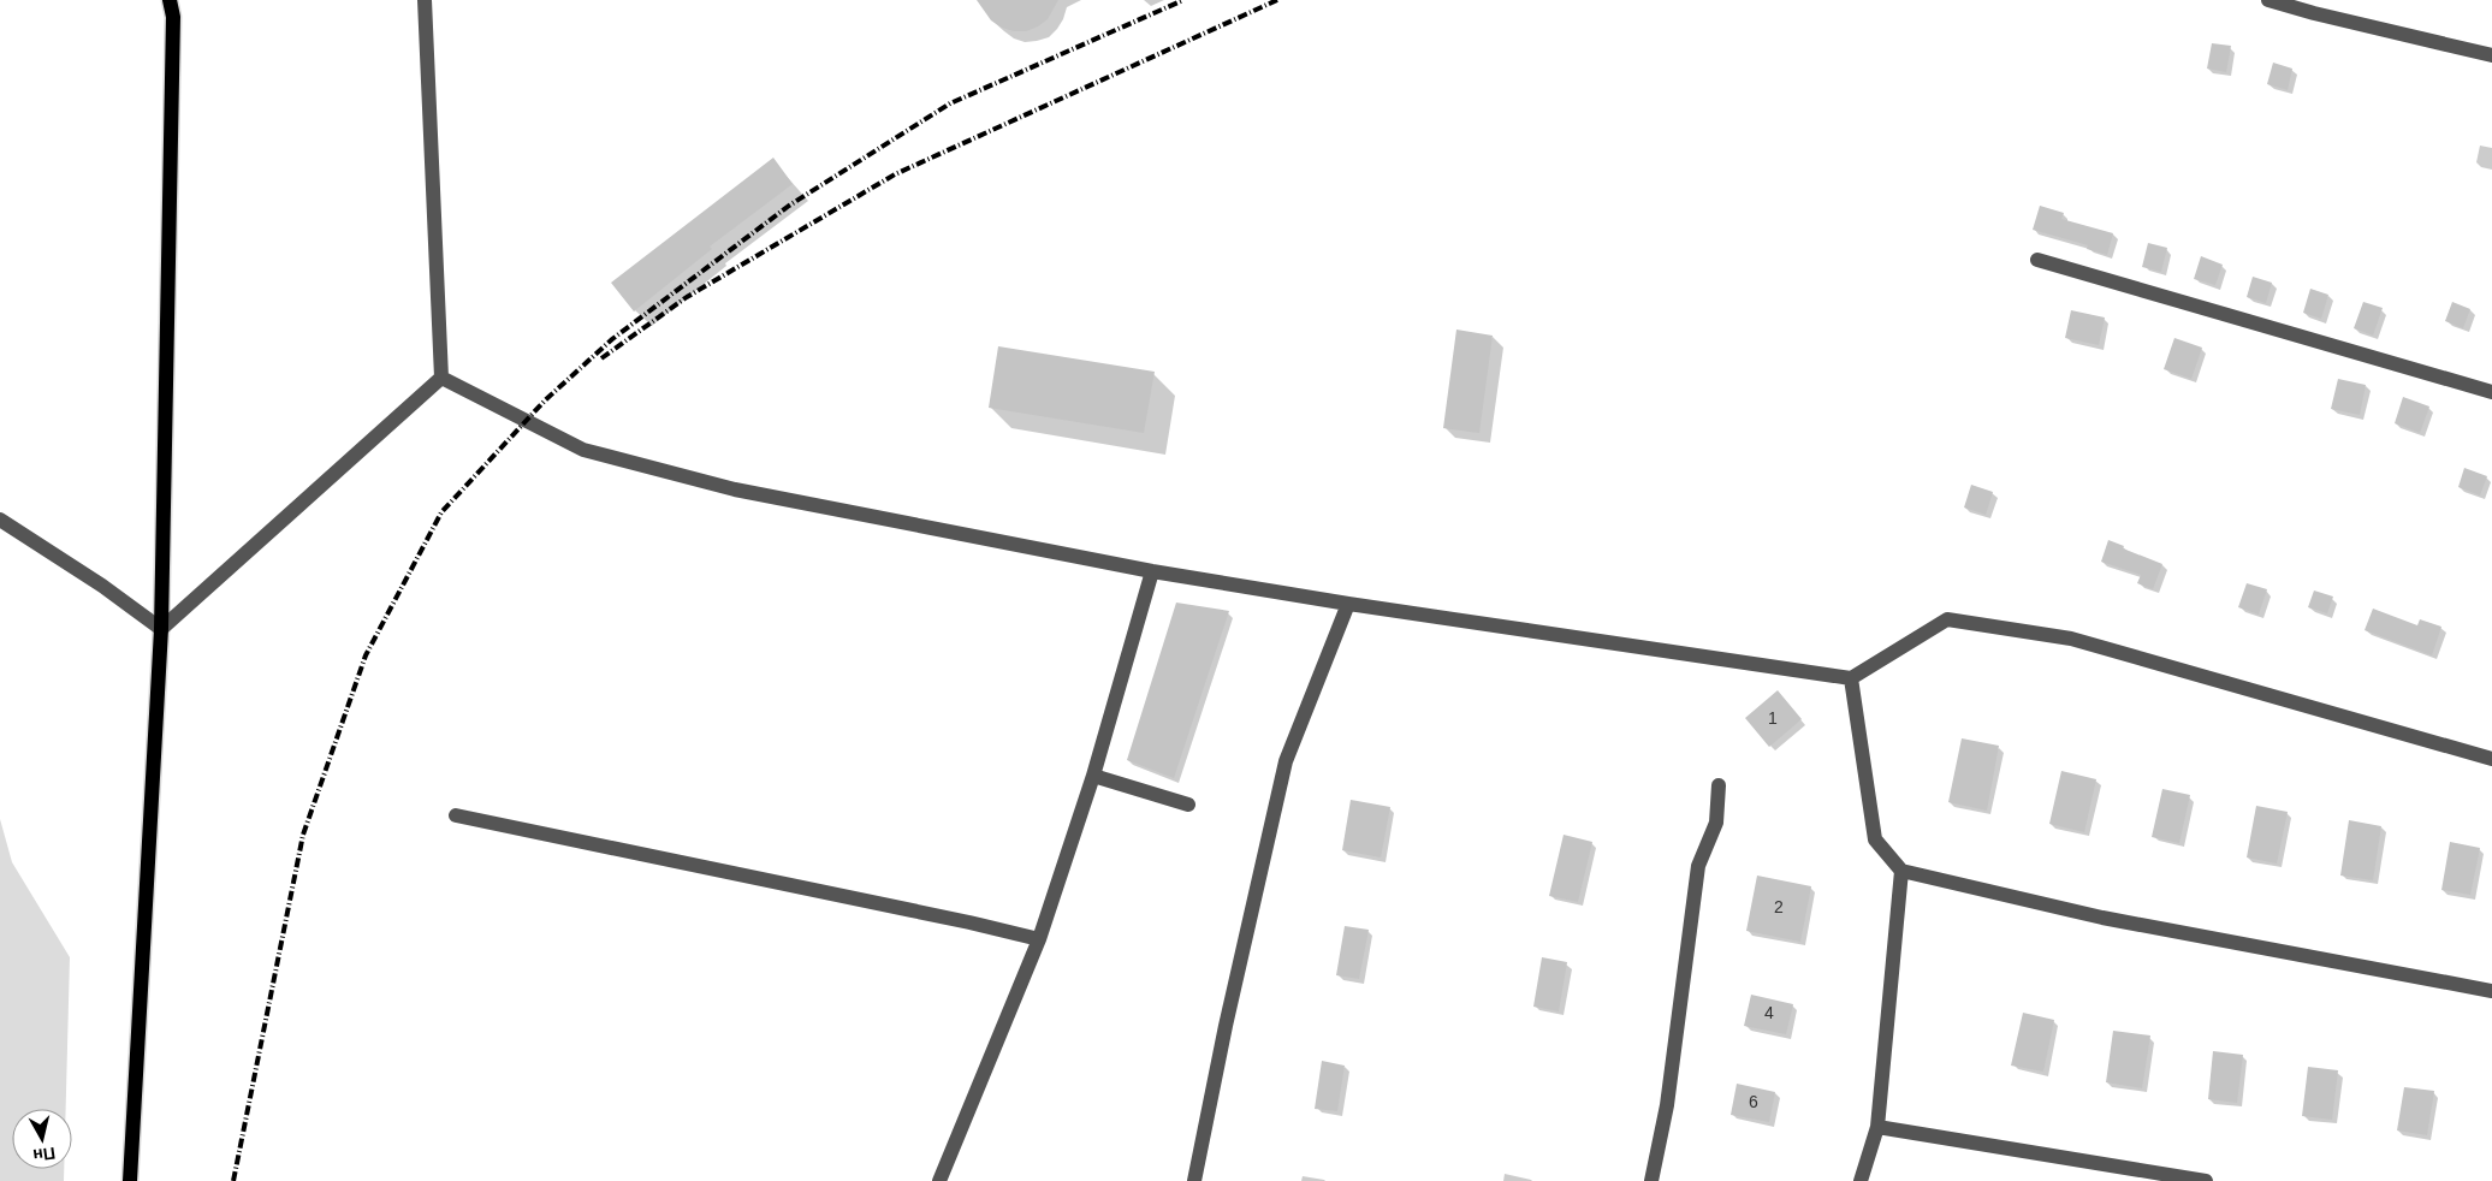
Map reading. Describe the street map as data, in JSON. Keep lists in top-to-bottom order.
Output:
{
  "house_numbers": [
    "1",
    "2",
    "4",
    "6"
  ],
  "north": "bottom"
}
